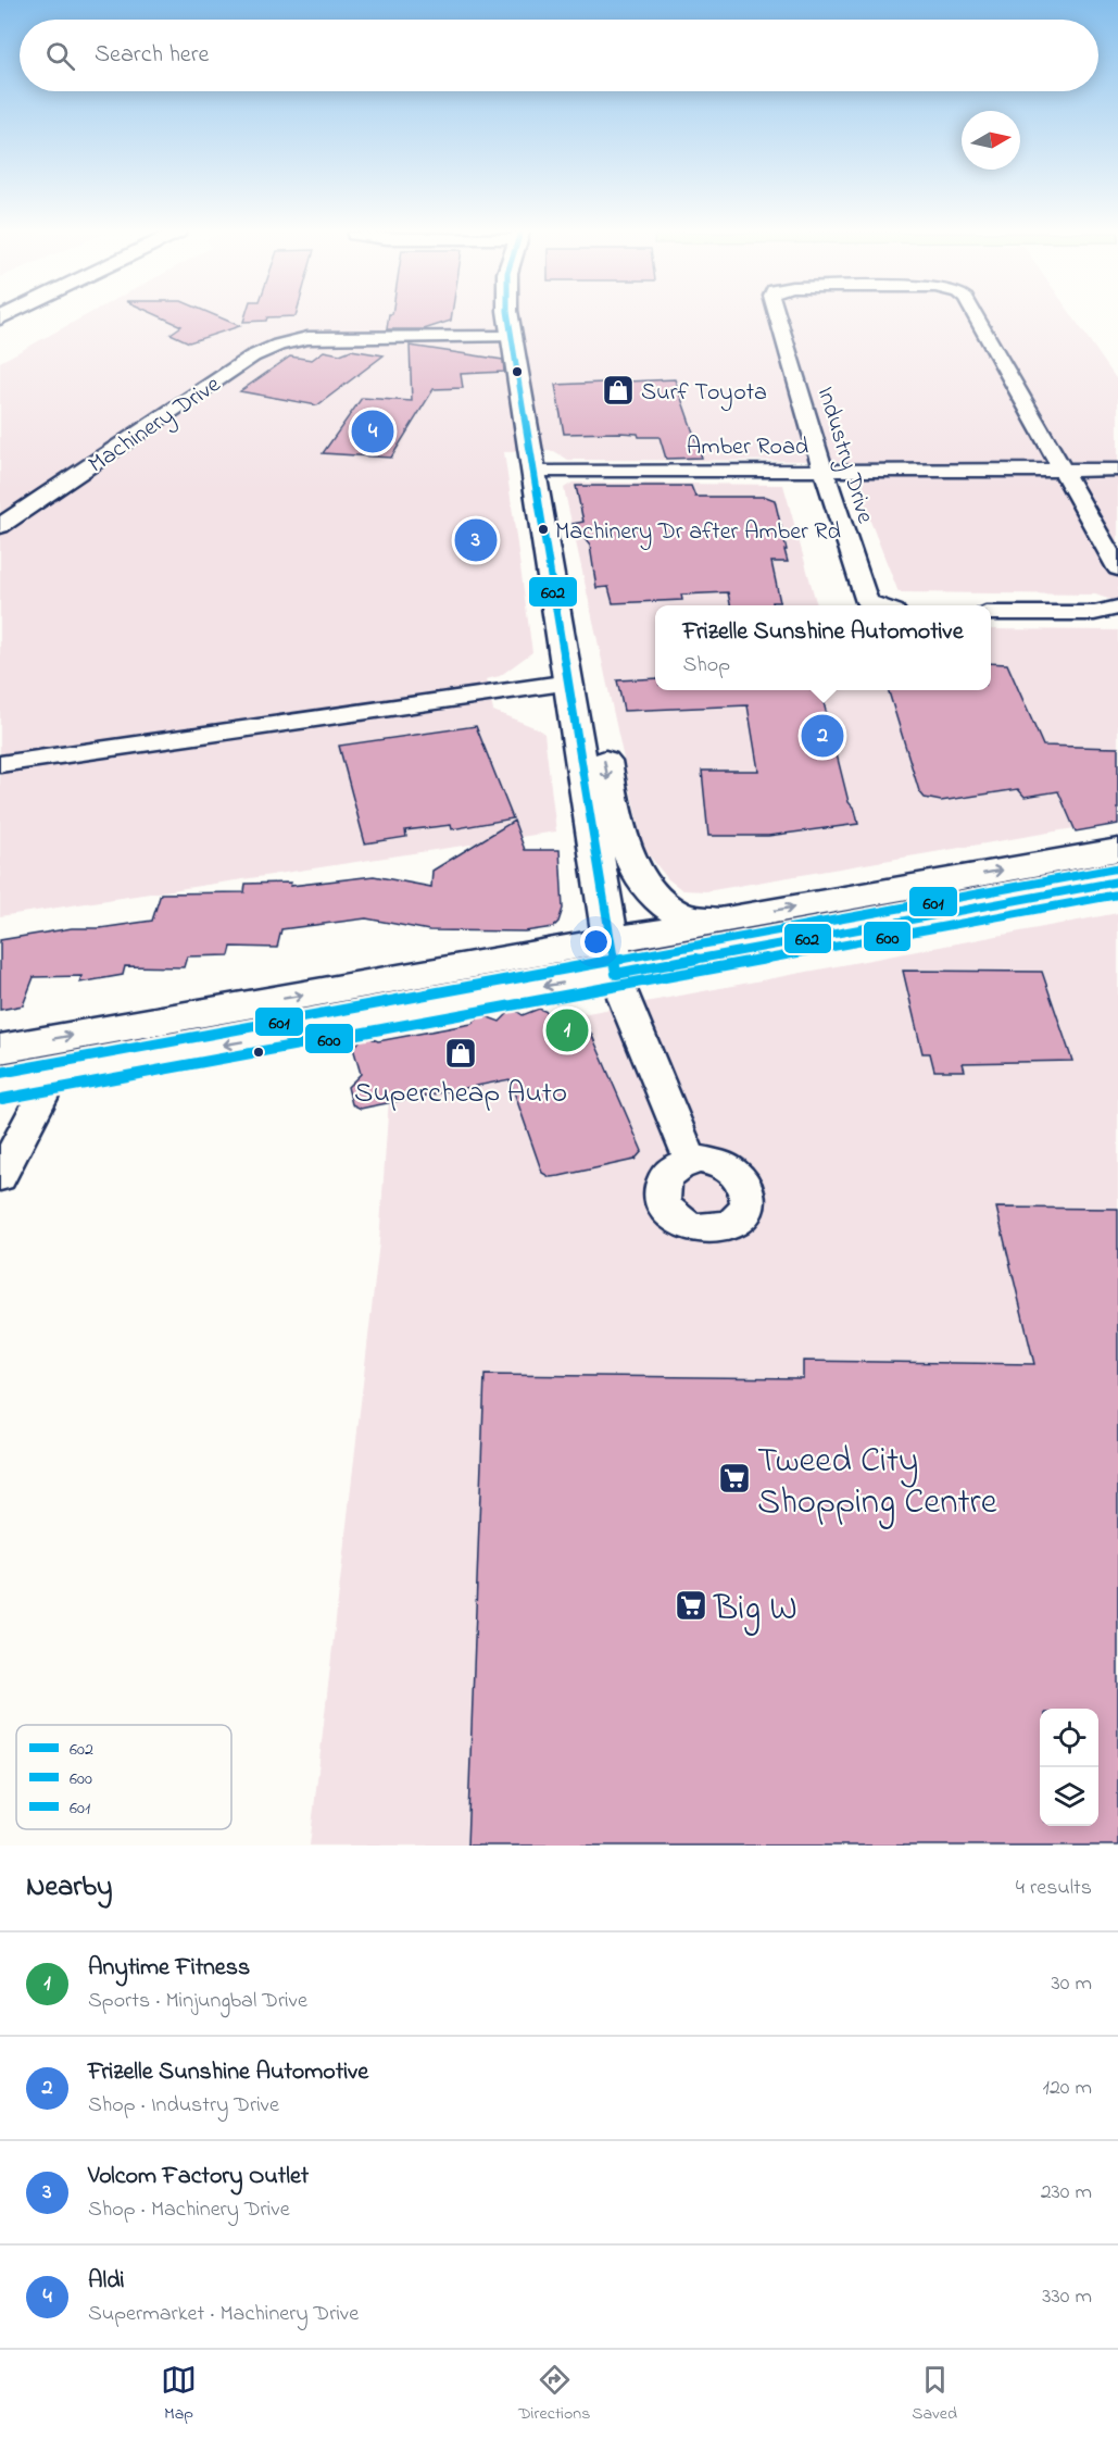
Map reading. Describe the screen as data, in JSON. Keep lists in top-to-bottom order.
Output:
{
  "streets": {
    "street": ["Machinery Drive", "Amber Road", "Industry Drive"]
  },
  "crossings": [
    ["Amber Road", "Industry Drive"]
  ],
  "places": {
    "shop": ["Surf Toyota", "Supercheap Auto"],
    "other": ["Machinery Dr after Amber Rd"],
    "supermarket": ["Tweed City Shopping Centre", "Big W"]
  },
  "lines": ["transit line 602", "transit line 601", "transit line 600"],
  "legend": ["602", "600", "601"],
  "north": "right",
  "page": {
    "search": "Search here",
    "pins": [
      "4",
      "3",
      "2",
      "1"
    ],
    "popup": ["Frizelle Sunshine Automotive", "Shop"],
    "heading": ["Nearby", "4 results"],
    "list": [
      {
        "mark": "1",
        "name": "Anytime Fitness",
        "note": "Sports · Minjungbal Drive",
        "value": "30 m"
      },
      {
        "mark": "2",
        "name": "Frizelle Sunshine Automotive",
        "note": "Shop · Industry Drive",
        "value": "120 m"
      },
      {
        "mark": "3",
        "name": "Volcom Factory Outlet",
        "note": "Shop · Machinery Drive",
        "value": "230 m"
      },
      {
        "mark": "4",
        "name": "Aldi",
        "note": "Supermarket · Machinery Drive",
        "value": "330 m"
      }
    ],
    "nav": ["Map", "Directions", "Saved"]
  }
}
